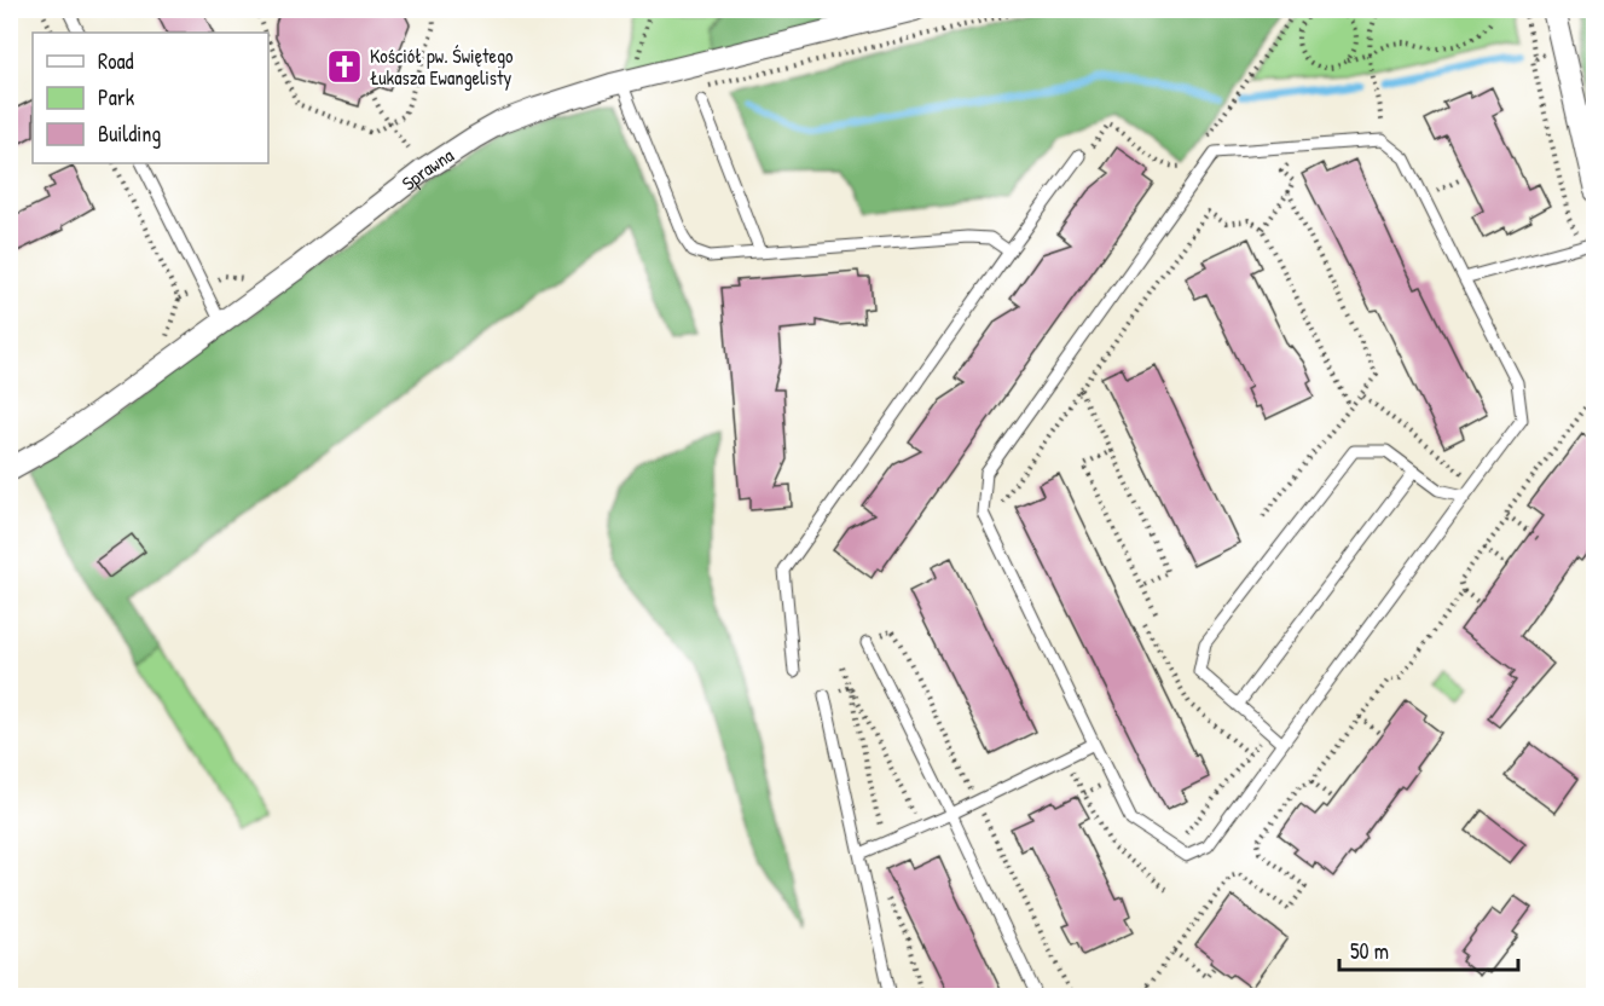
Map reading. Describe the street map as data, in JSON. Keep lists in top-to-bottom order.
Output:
{
  "streets": {
    "street": ["Sprawna"]
  },
  "places": {
    "church": ["Kościół pw. Świętego Łukasza Ewangelisty"]
  },
  "legend": ["Road", "Park", "Building"],
  "scale_bar": "50 m"
}
